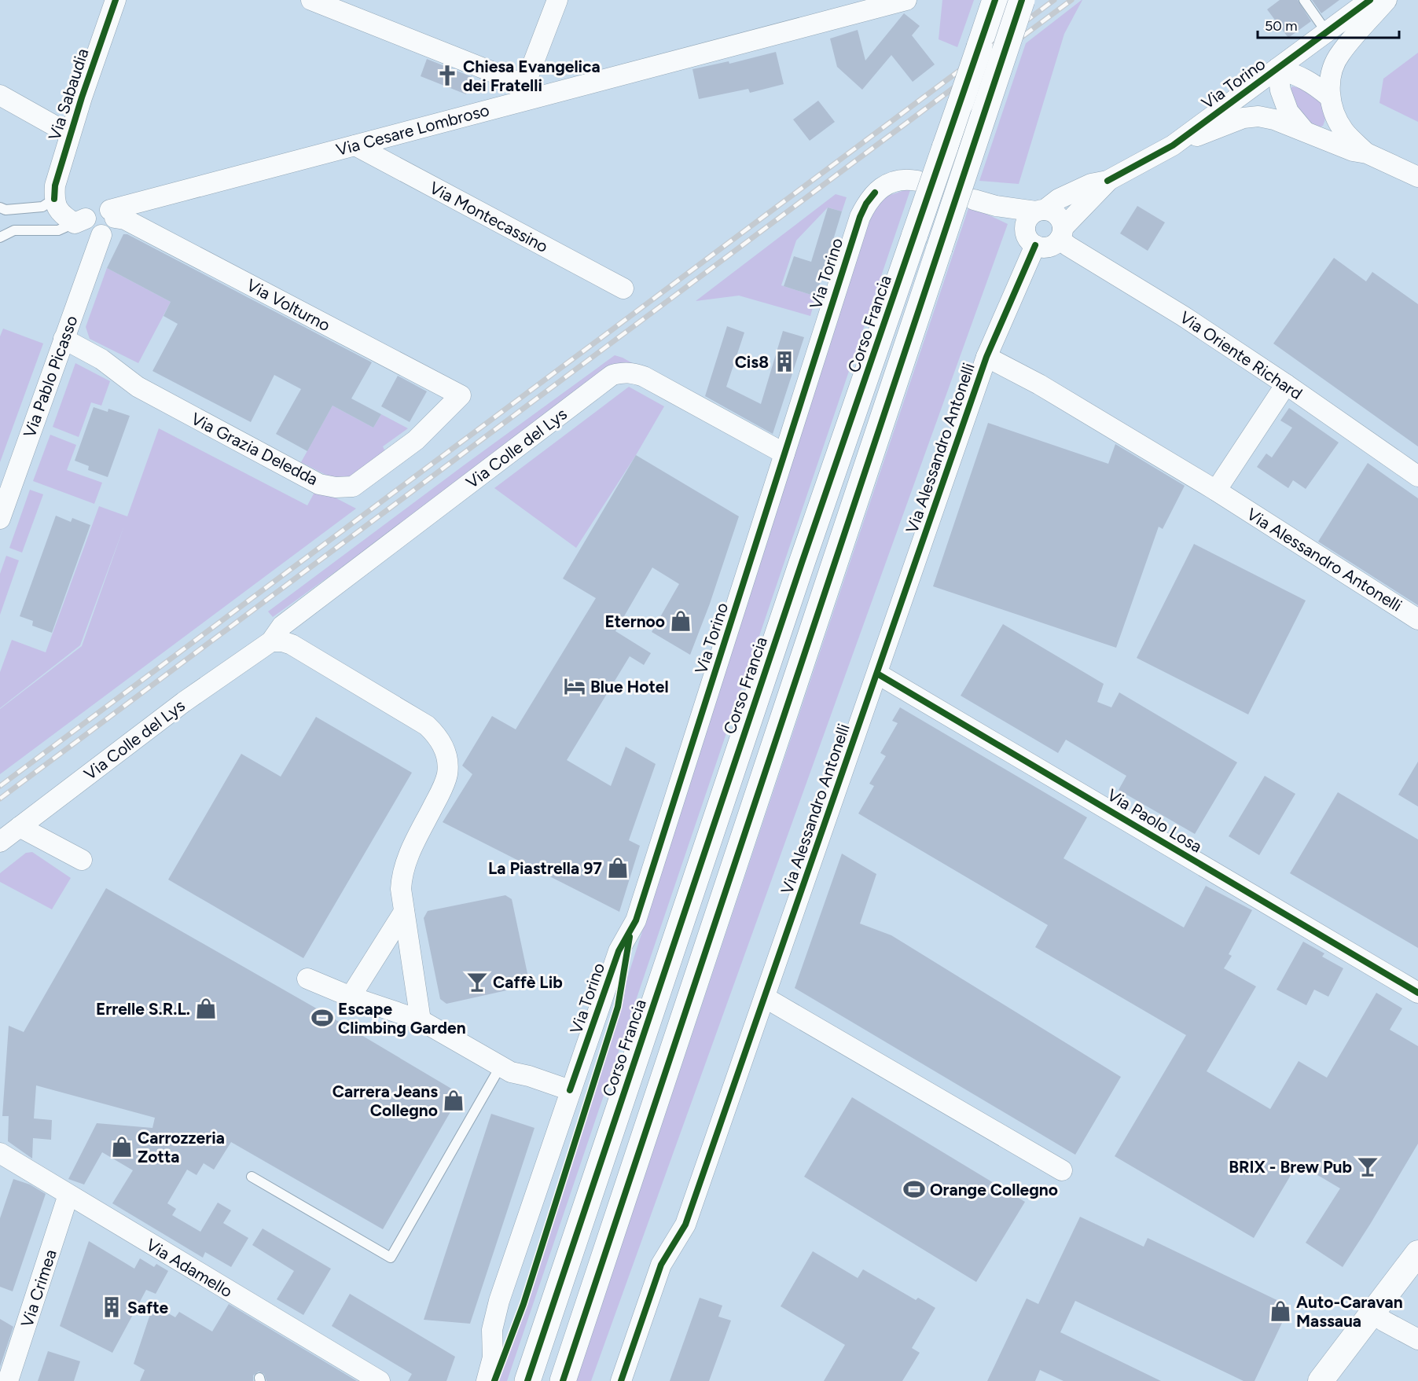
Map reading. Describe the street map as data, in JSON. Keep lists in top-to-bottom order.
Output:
{
  "streets": {
    "main road": ["Corso Francia"],
    "street": [
      "Via Torino",
      "Via Sabaudia",
      "Via Cesare Lombroso",
      "Via Montecassino",
      "Via Volturno",
      "Via Oriente Richard",
      "Via Pablo Picasso",
      "Via Colle del Lys",
      "Via Alessandro Antonelli",
      "Via Grazia Deledda",
      "Via Paolo Losa",
      "Via Adamello",
      "Via Crimea"
    ]
  },
  "crossings": [
    ["Via Torino", "Via Oriente Richard"],
    ["Via Torino", "Via Colle del Lys"],
    ["Via Torino", "Via Alessandro Antonelli"],
    ["Via Cesare Lombroso", "Via Montecassino"],
    ["Via Cesare Lombroso", "Via Volturno"],
    ["Via Cesare Lombroso", "Via Pablo Picasso"],
    ["Via Volturno", "Via Pablo Picasso"],
    ["Via Volturno", "Via Grazia Deledda"],
    ["Via Oriente Richard", "Via Alessandro Antonelli"],
    ["Via Pablo Picasso", "Via Grazia Deledda"],
    ["Via Alessandro Antonelli", "Via Paolo Losa"],
    ["Via Adamello", "Via Crimea"]
  ],
  "places": {
    "church": ["Chiesa Evangelica dei Fratelli"],
    "building": ["Cis8", "Safte"],
    "shop": [
      "Eternoo",
      "La Piastrella 97",
      "Errelle S.R.L.",
      "Carrera Jeans Collegno",
      "Carrozzeria Zotta",
      "Auto-Caravan Massaua"
    ],
    "hotel": ["Blue Hotel"],
    "bar": ["Caffè Lib", "BRIX - Brew Pub"],
    "sports": ["Escape Climbing Garden", "Orange Collegno"]
  },
  "scale_bar": "50 m"
}
